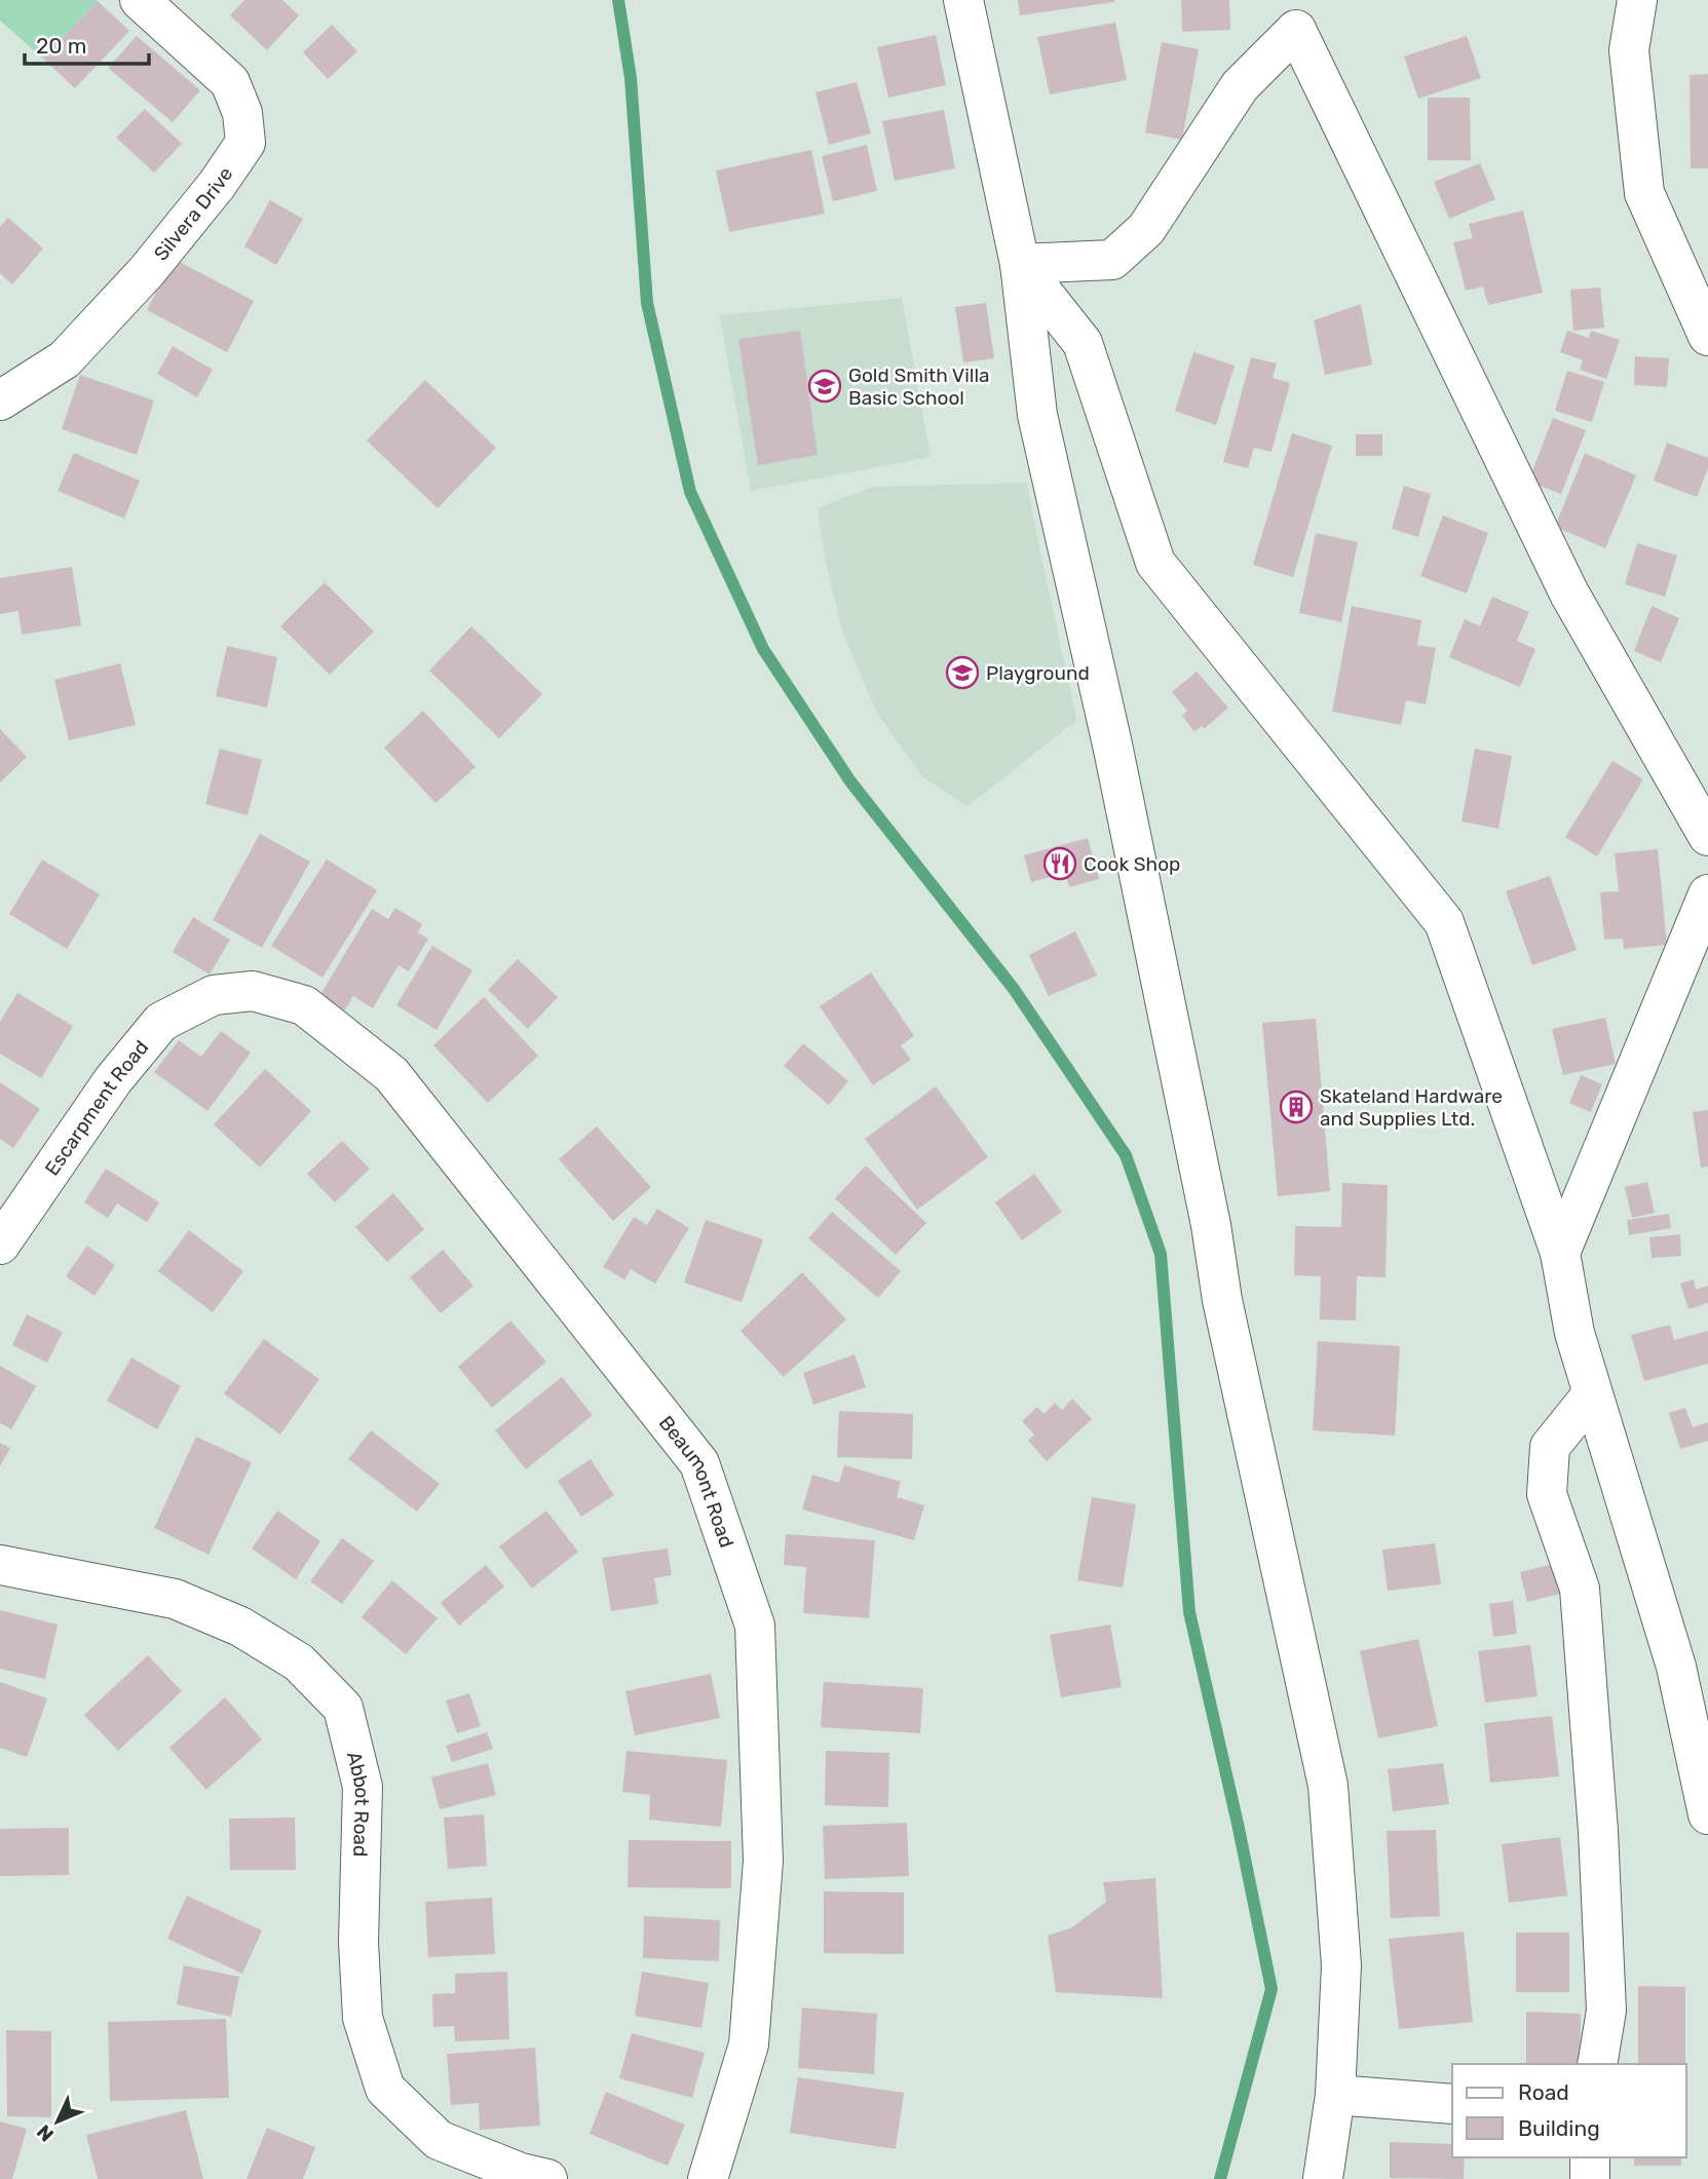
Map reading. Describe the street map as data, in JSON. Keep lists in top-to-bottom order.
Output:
{
  "streets": {
    "street": [
      "Silvera Drive",
      "Escarpment Road",
      "Beaumont Road",
      "Abbot Road"
    ]
  },
  "crossings": [
    ["Escarpment Road", "Beaumont Road"]
  ],
  "places": {
    "school or university": ["Gold Smith Villa Basic School", "Playground"],
    "restaurant": ["Cook Shop"],
    "building": ["Skateland Hardware and Supplies Ltd."]
  },
  "legend": ["Road", "Building"],
  "scale_bar": "20 m",
  "north": "bottom left"
}
